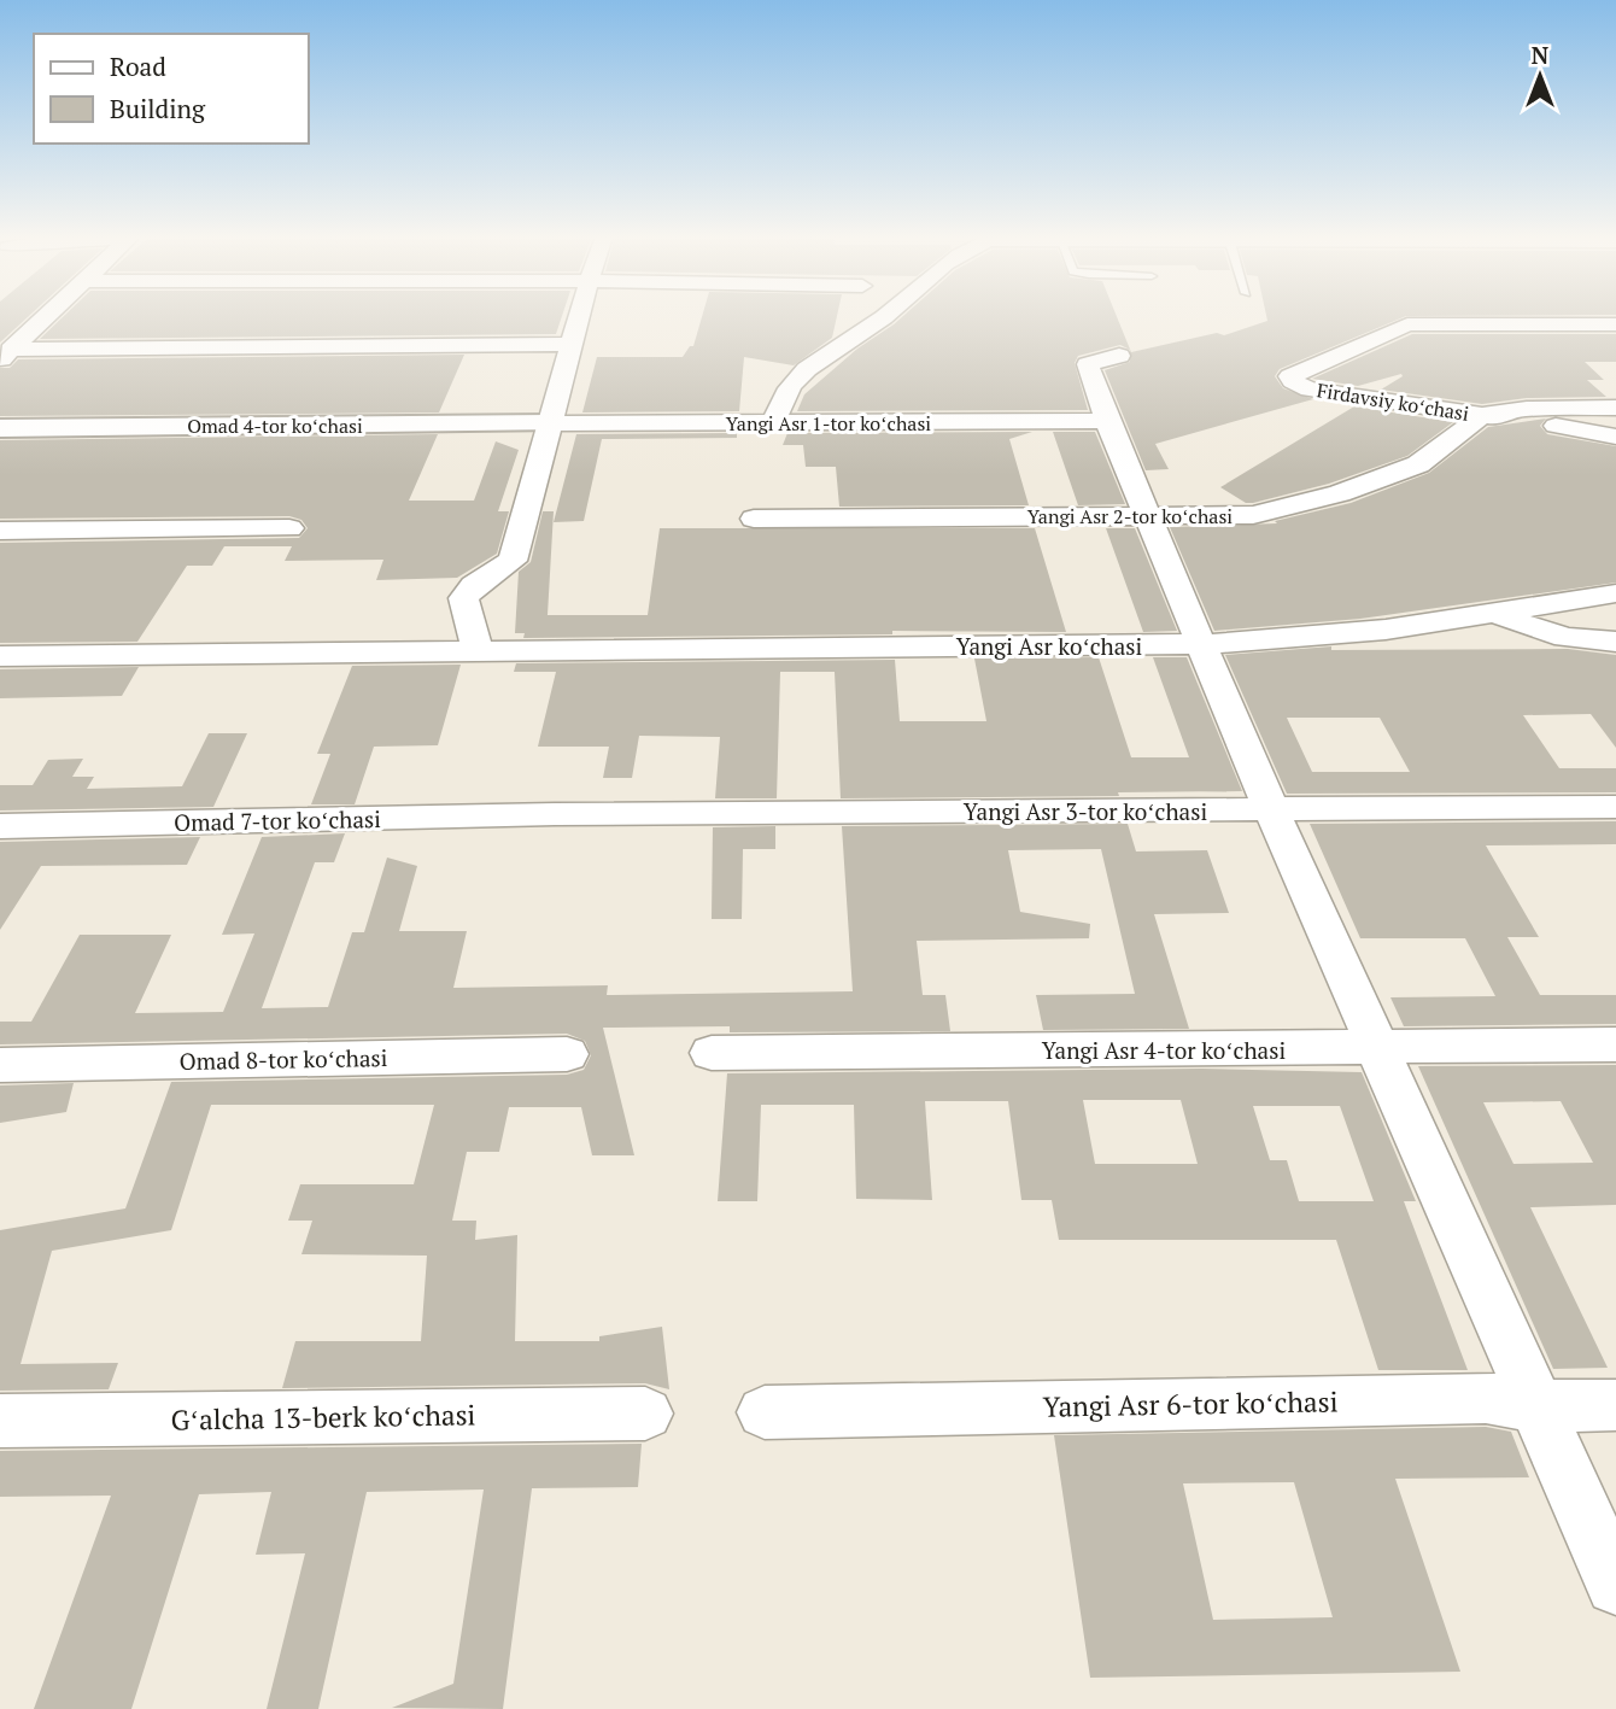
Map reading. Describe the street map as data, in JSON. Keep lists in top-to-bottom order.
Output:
{
  "streets": {
    "street": [
      "Firdavsiy koʻchasi",
      "Yangi Asr 1-tor koʻchasi",
      "Omad 4-tor koʻchasi",
      "Yangi Asr 2-tor koʻchasi",
      "Yangi Asr koʻchasi",
      "Yangi Asr 3-tor koʻchasi",
      "Omad 7-tor koʻchasi",
      "Yangi Asr 4-tor koʻchasi",
      "Omad 8-tor koʻchasi",
      "Yangi Asr 6-tor koʻchasi",
      "Gʻalcha 13-berk koʻchasi"
    ]
  },
  "crossings": [
    ["Firdavsiy koʻchasi", "Yangi Asr 2-tor koʻchasi"],
    ["Yangi Asr 1-tor koʻchasi", "Omad 4-tor koʻchasi"],
    ["Yangi Asr 3-tor koʻchasi", "Omad 7-tor koʻchasi"]
  ],
  "legend": ["Road", "Building"],
  "north": "top"
}
